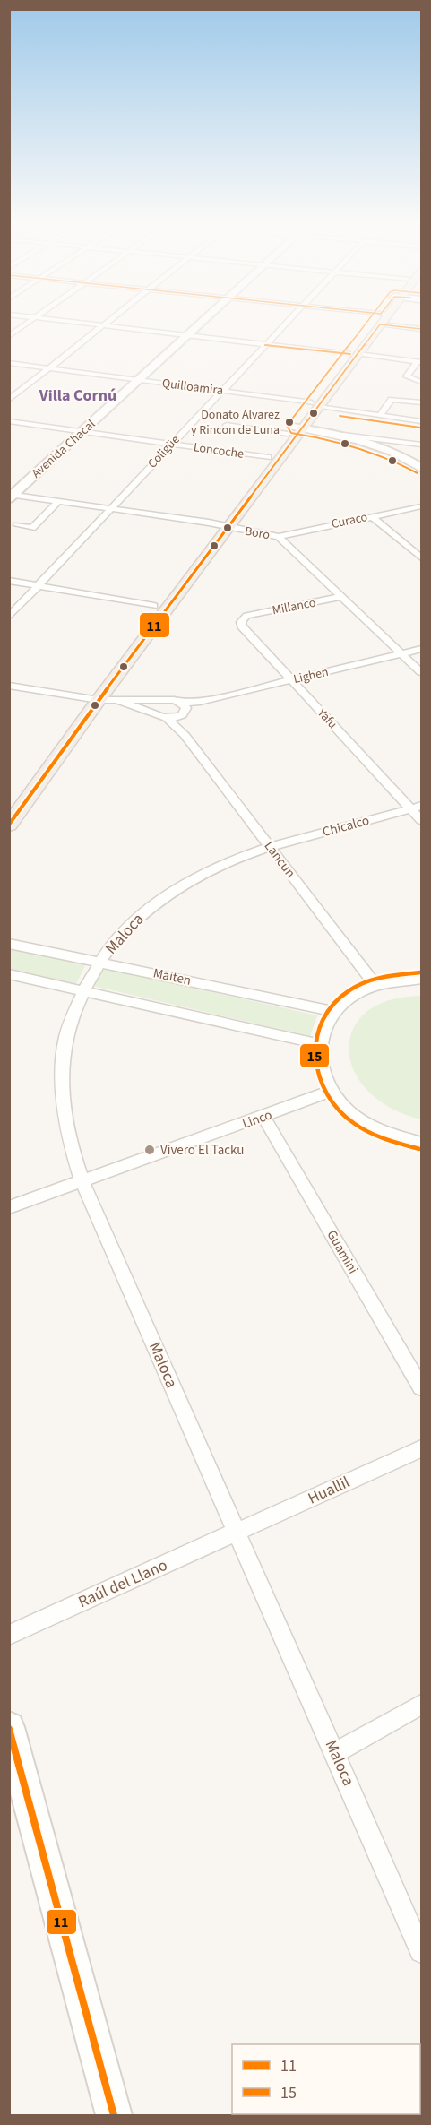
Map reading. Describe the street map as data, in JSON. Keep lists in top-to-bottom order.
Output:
{
  "streets": {
    "main road": ["Avenida Chacal"],
    "street": [
      "Quilloamira",
      "Loncoche",
      "Coligüe",
      "Curaco",
      "Boro",
      "Millanco",
      "Lighen",
      "Yafu",
      "Chicalco",
      "Lancun",
      "Maloca",
      "Maiten",
      "Linco",
      "Guamini",
      "Huallil",
      "Raúl del Llano"
    ]
  },
  "crossings": [
    ["Quilloamira", "Avenida Chacal"],
    ["Quilloamira", "Coligüe"],
    ["Avenida Chacal", "Loncoche"],
    ["Avenida Chacal", "Boro"],
    ["Loncoche", "Coligüe"],
    ["Coligüe", "Boro"],
    ["Curaco", "Boro"],
    ["Boro", "Millanco"],
    ["Boro", "Lighen"],
    ["Millanco", "Yafu"],
    ["Lighen", "Yafu"],
    ["Lighen", "Lancun"],
    ["Yafu", "Chicalco"],
    ["Chicalco", "Lancun"],
    ["Chicalco", "Maloca"],
    ["Lancun", "Maloca"],
    ["Maloca", "Maiten"],
    ["Maloca", "Linco"],
    ["Maloca", "Huallil"],
    ["Maloca", "Raúl del Llano"],
    ["Linco", "Guamini"],
    ["Huallil", "Raúl del Llano"]
  ],
  "districts": ["Villa Cornú"],
  "places": ["Donato Alvarez y Rincon de Luna", "Vivero El Tacku"],
  "lines": ["transit line 15", "transit line 11"],
  "legend": ["11", "15"]
}
